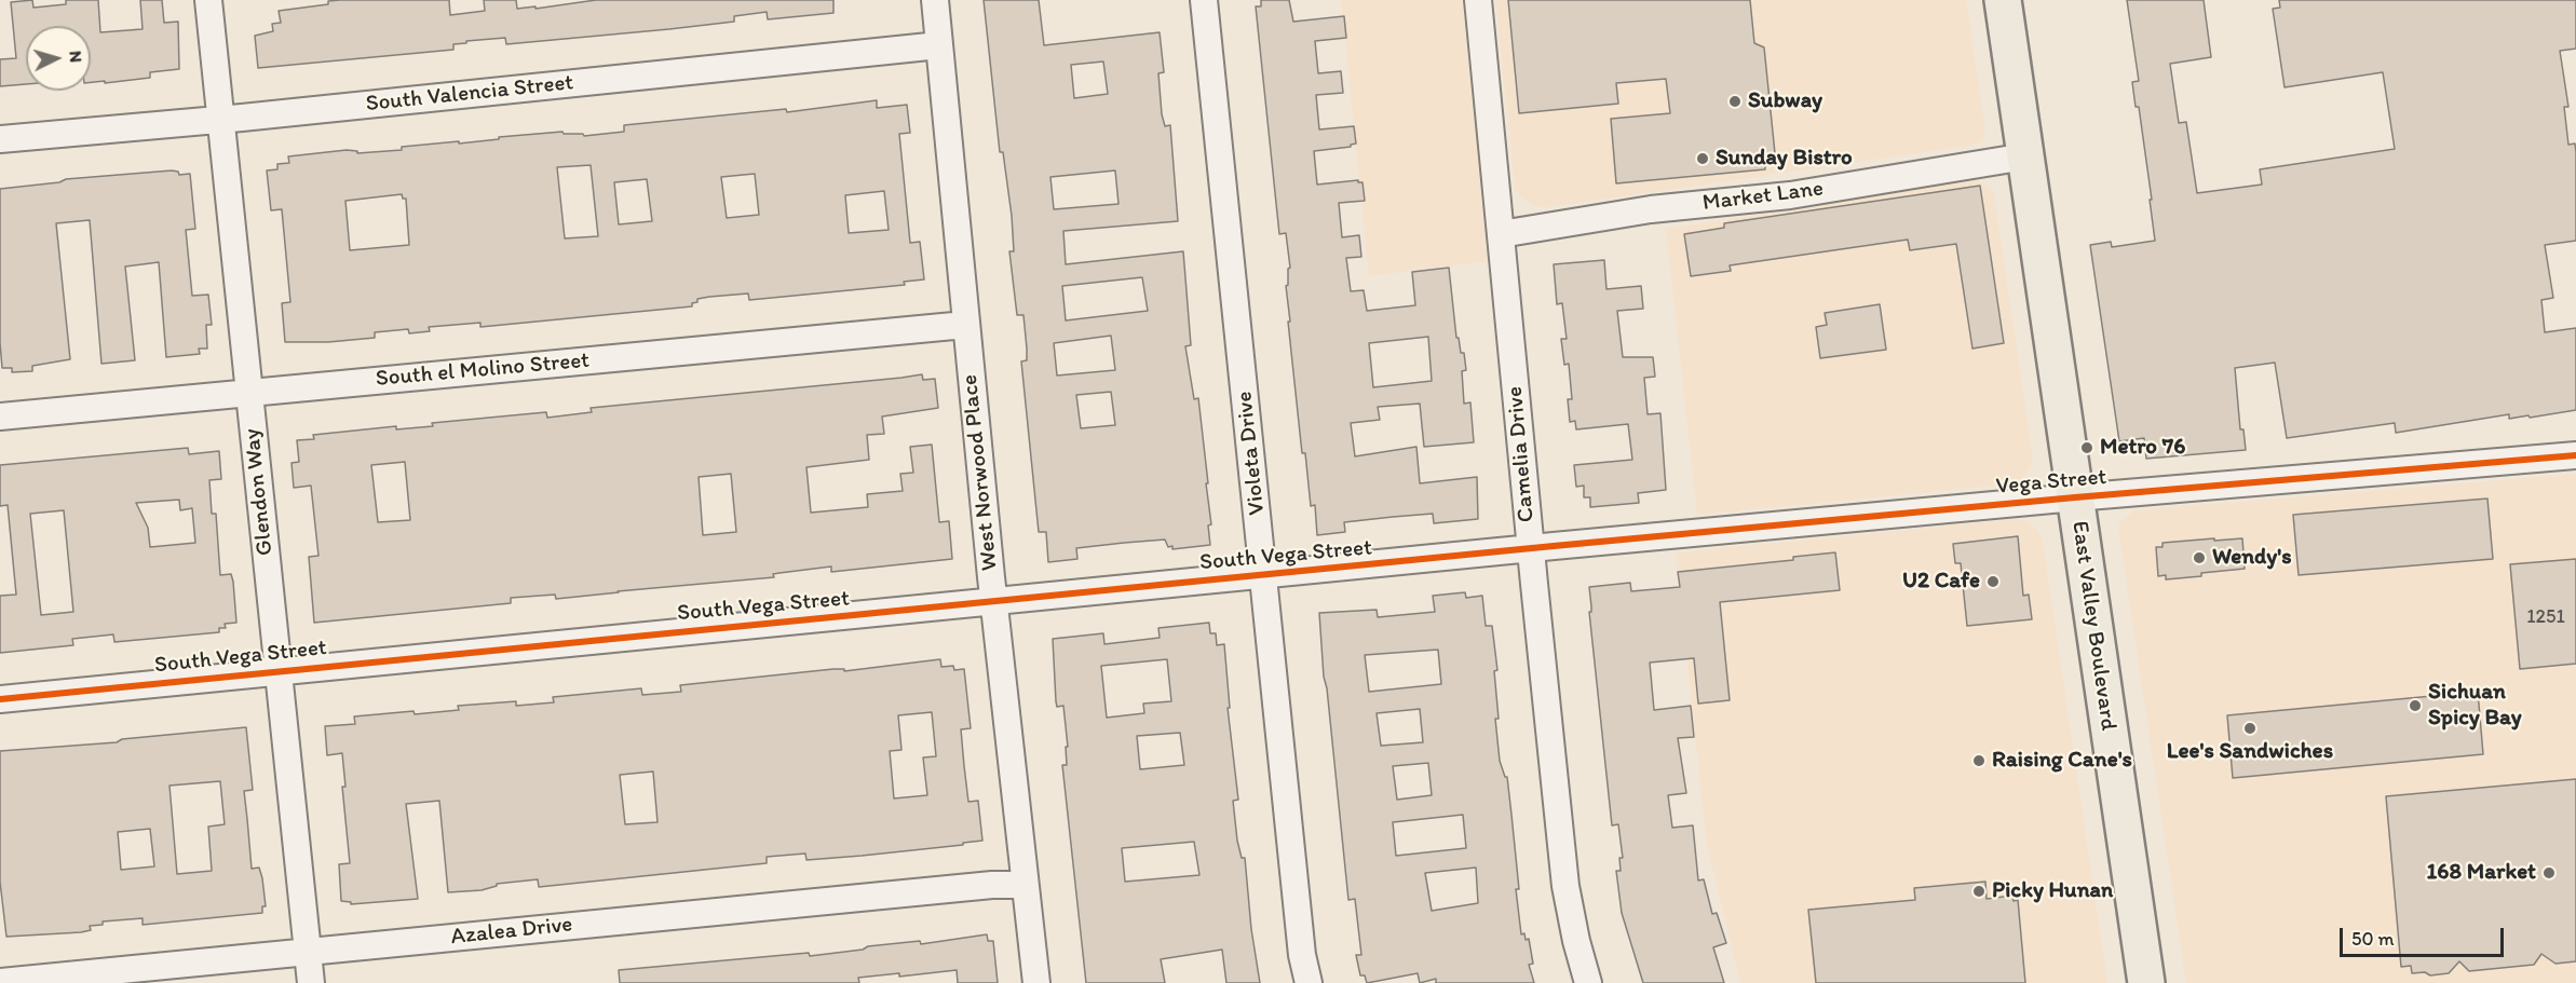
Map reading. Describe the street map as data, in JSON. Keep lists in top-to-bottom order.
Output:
{
  "streets": {
    "main road": ["East Valley Boulevard"],
    "street": [
      "South Valencia Street",
      "Market Lane",
      "South el Molino Street",
      "Violeta Drive",
      "Camelia Drive",
      "West Norwood Place",
      "Vega Street",
      "Glendon Way",
      "South Vega Street",
      "Azalea Drive"
    ]
  },
  "crossings": [
    ["South Valencia Street", "West Norwood Place"],
    ["South Valencia Street", "Glendon Way"],
    ["Market Lane", "Camelia Drive"],
    ["Market Lane", "East Valley Boulevard"],
    ["South el Molino Street", "West Norwood Place"],
    ["South el Molino Street", "Glendon Way"],
    ["Violeta Drive", "South Vega Street"],
    ["Camelia Drive", "Vega Street"],
    ["Camelia Drive", "South Vega Street"],
    ["West Norwood Place", "South Vega Street"],
    ["West Norwood Place", "Azalea Drive"],
    ["Vega Street", "South Vega Street"],
    ["Vega Street", "East Valley Boulevard"],
    ["Glendon Way", "South Vega Street"],
    ["Glendon Way", "Azalea Drive"]
  ],
  "places": [
    "Subway",
    "Sunday Bistro",
    "Metro 76",
    "Wendy's",
    "U2 Cafe",
    "Sichuan Spicy Bay",
    "Lee's Sandwiches",
    "Raising Cane's",
    "168 Market",
    "Picky Hunan"
  ],
  "house_numbers": ["1251"],
  "scale_bar": "50 m",
  "north": "right"
}
